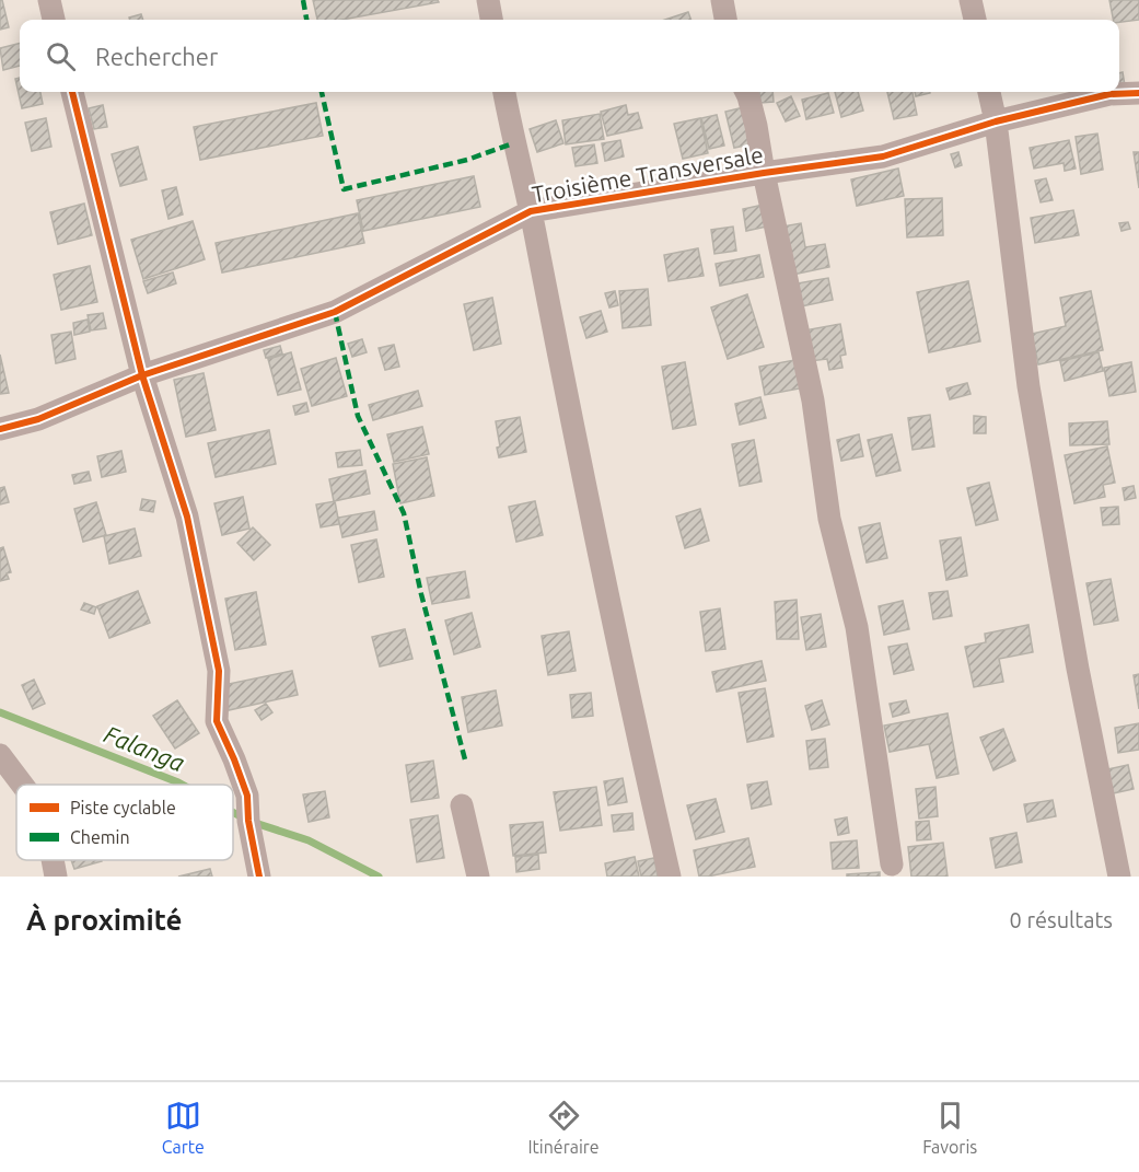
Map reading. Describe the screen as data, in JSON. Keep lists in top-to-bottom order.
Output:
{
  "streets": {
    "street": ["Troisième Transversale"]
  },
  "water": ["Falanga"],
  "legend": ["Piste cyclable", "Chemin"],
  "page": {
    "search": "Rechercher",
    "heading": ["À proximité", "0 résultats"],
    "nav": ["Carte", "Itinéraire", "Favoris"]
  }
}
